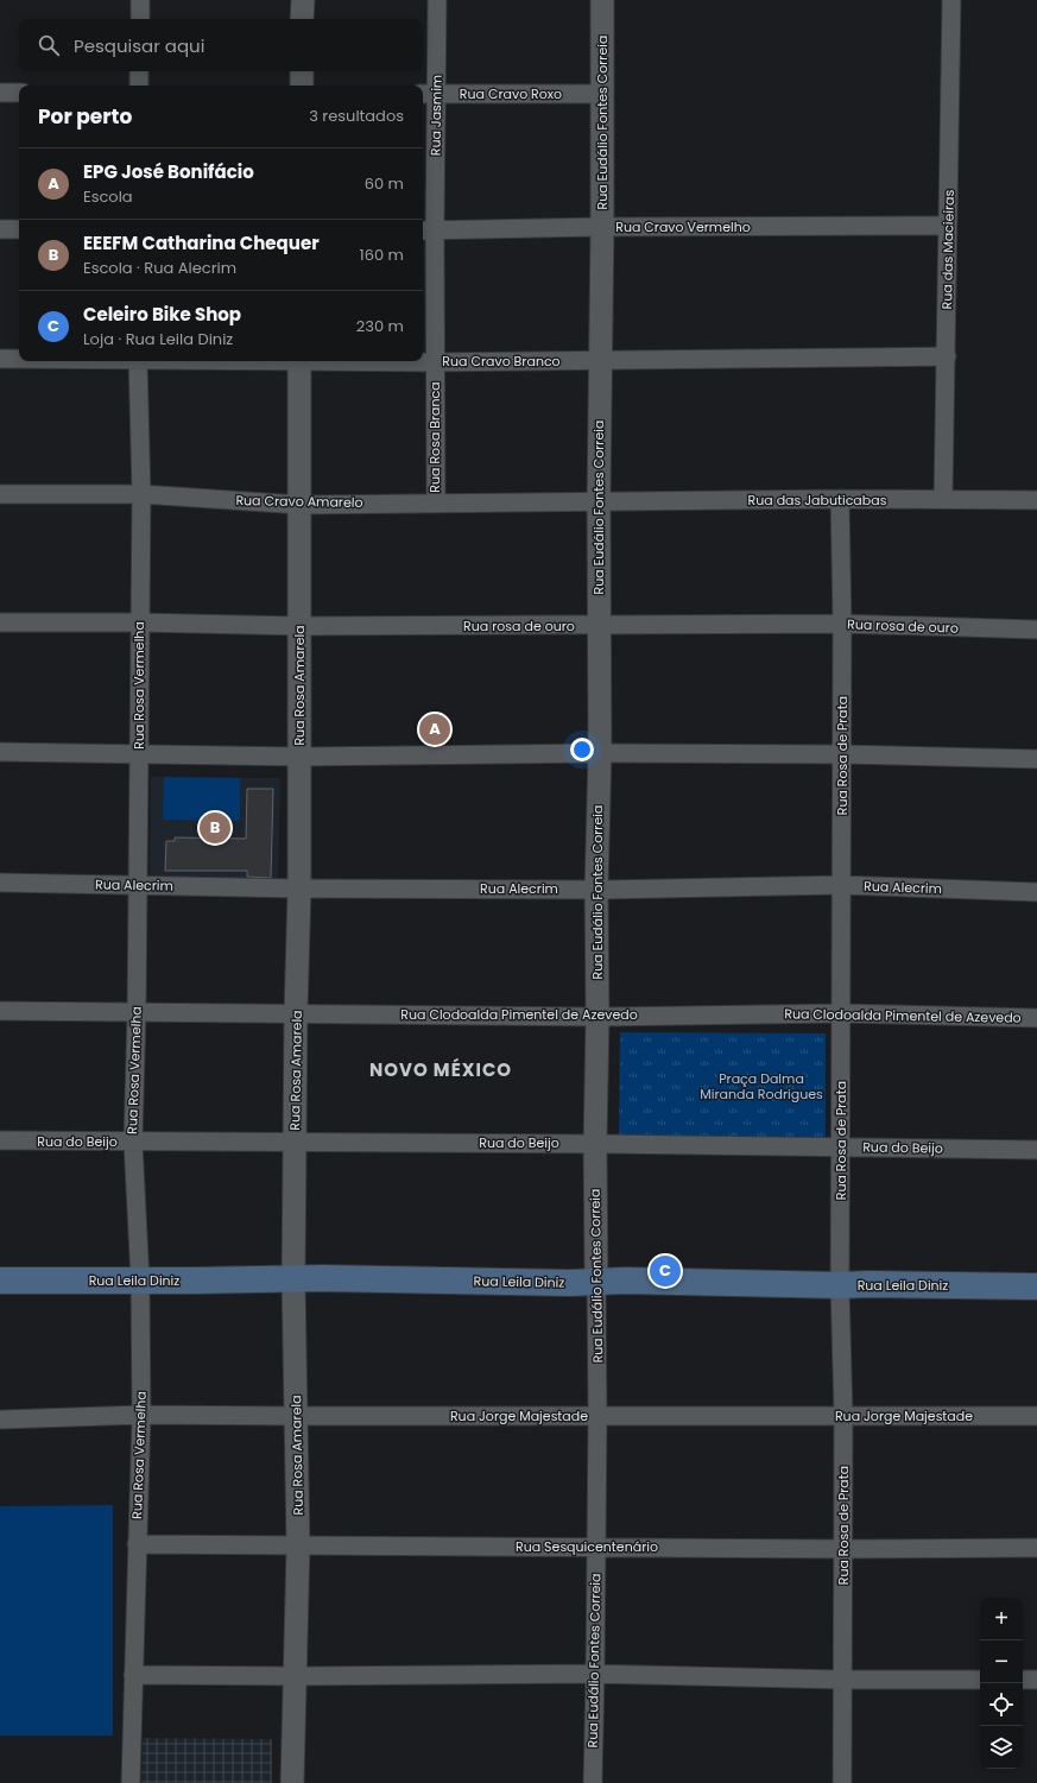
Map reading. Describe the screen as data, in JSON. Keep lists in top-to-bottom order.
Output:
{
  "streets": {
    "main road": ["Rua Leila Diniz"],
    "street": [
      "Rua Cravo Roxo",
      "Rua Jasmim",
      "Rua Eudálio Fontes Correia",
      "Rua Cravo Vermelho",
      "Rua das Macieiras",
      "Rua Cravo Branco",
      "Rua Rosa Branca",
      "Rua das Jabuticabas",
      "Rua Cravo Amarelo",
      "Rua rosa de ouro",
      "Rua Rosa Vermelha",
      "Rua Rosa Amarela",
      "Rua Rosa de Prata",
      "Rua Alecrim",
      "Rua Clodoalda Pimentel de Azevedo",
      "Rua do Beijo",
      "Rua Jorge Majestade",
      "Rua Sesquicentenário"
    ]
  },
  "crossings": [
    ["Rua Cravo Roxo", "Rua Jasmim"],
    ["Rua Cravo Roxo", "Rua Eudálio Fontes Correia"],
    ["Rua Jasmim", "Rua Cravo Vermelho"],
    ["Rua Jasmim", "Rua Rosa Branca"],
    ["Rua Eudálio Fontes Correia", "Rua Cravo Vermelho"],
    ["Rua Eudálio Fontes Correia", "Rua Cravo Branco"],
    ["Rua Eudálio Fontes Correia", "Rua das Jabuticabas"],
    ["Rua Eudálio Fontes Correia", "Rua Cravo Amarelo"],
    ["Rua Eudálio Fontes Correia", "Rua rosa de ouro"],
    ["Rua Eudálio Fontes Correia", "Rua Alecrim"],
    ["Rua Eudálio Fontes Correia", "Rua Clodoalda Pimentel de Azevedo"],
    ["Rua Eudálio Fontes Correia", "Rua do Beijo"],
    ["Rua Eudálio Fontes Correia", "Rua Leila Diniz"],
    ["Rua Eudálio Fontes Correia", "Rua Jorge Majestade"],
    ["Rua Eudálio Fontes Correia", "Rua Sesquicentenário"],
    ["Rua Cravo Vermelho", "Rua das Macieiras"],
    ["Rua Cravo Vermelho", "Rua Rosa Branca"],
    ["Rua das Macieiras", "Rua Cravo Branco"],
    ["Rua das Macieiras", "Rua das Jabuticabas"],
    ["Rua Cravo Branco", "Rua Rosa Branca"],
    ["Rua Rosa Branca", "Rua Cravo Amarelo"],
    ["Rua das Jabuticabas", "Rua Cravo Amarelo"],
    ["Rua das Jabuticabas", "Rua Rosa de Prata"],
    ["Rua Cravo Amarelo", "Rua Rosa Vermelha"],
    ["Rua Cravo Amarelo", "Rua Rosa Amarela"],
    ["Rua rosa de ouro", "Rua Rosa Vermelha"],
    ["Rua rosa de ouro", "Rua Rosa Amarela"],
    ["Rua rosa de ouro", "Rua Rosa de Prata"],
    ["Rua Rosa Vermelha", "Rua Alecrim"],
    ["Rua Rosa Vermelha", "Rua Clodoalda Pimentel de Azevedo"],
    ["Rua Rosa Vermelha", "Rua do Beijo"],
    ["Rua Rosa Vermelha", "Rua Leila Diniz"],
    ["Rua Rosa Vermelha", "Rua Jorge Majestade"],
    ["Rua Rosa Vermelha", "Rua Sesquicentenário"],
    ["Rua Rosa Amarela", "Rua Alecrim"],
    ["Rua Rosa Amarela", "Rua Clodoalda Pimentel de Azevedo"],
    ["Rua Rosa Amarela", "Rua do Beijo"],
    ["Rua Rosa Amarela", "Rua Leila Diniz"],
    ["Rua Rosa Amarela", "Rua Jorge Majestade"],
    ["Rua Rosa Amarela", "Rua Sesquicentenário"],
    ["Rua Rosa de Prata", "Rua Alecrim"],
    ["Rua Rosa de Prata", "Rua Clodoalda Pimentel de Azevedo"],
    ["Rua Rosa de Prata", "Rua do Beijo"],
    ["Rua Rosa de Prata", "Rua Leila Diniz"],
    ["Rua Rosa de Prata", "Rua Jorge Majestade"],
    ["Rua Rosa de Prata", "Rua Sesquicentenário"]
  ],
  "districts": ["NOVO MÉXICO"],
  "parks": ["Praça Dalma Miranda Rodrigues"],
  "page": {
    "search": "Pesquisar aqui",
    "heading": ["Por perto", "3 resultados"],
    "list": [
      {
        "mark": "A",
        "name": "EPG José Bonifácio",
        "note": "Escola",
        "value": "60 m"
      },
      {
        "mark": "B",
        "name": "EEEFM Catharina Chequer",
        "note": "Escola · Rua Alecrim",
        "value": "160 m"
      },
      {
        "mark": "C",
        "name": "Celeiro Bike Shop",
        "note": "Loja · Rua Leila Diniz",
        "value": "230 m"
      }
    ],
    "pins": ["A", "B", "C"],
    "map_buttons": ["+", "−"]
  }
}
